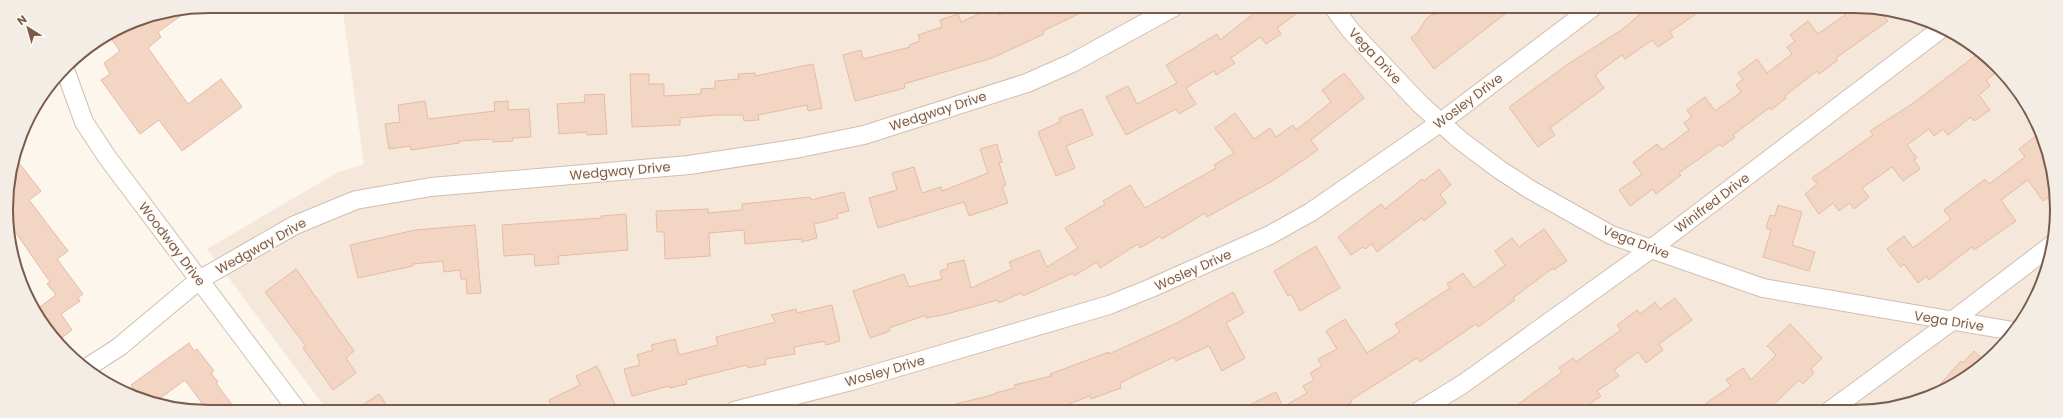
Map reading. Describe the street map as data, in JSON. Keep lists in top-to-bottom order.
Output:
{
  "streets": {
    "street": [
      "Vega Drive",
      "Wosley Drive",
      "Wedgway Drive",
      "Winifred Drive",
      "Woodway Drive"
    ]
  },
  "crossings": [
    ["Vega Drive", "Wosley Drive"],
    ["Vega Drive", "Winifred Drive"],
    ["Wedgway Drive", "Woodway Drive"]
  ],
  "north": "top left"
}
